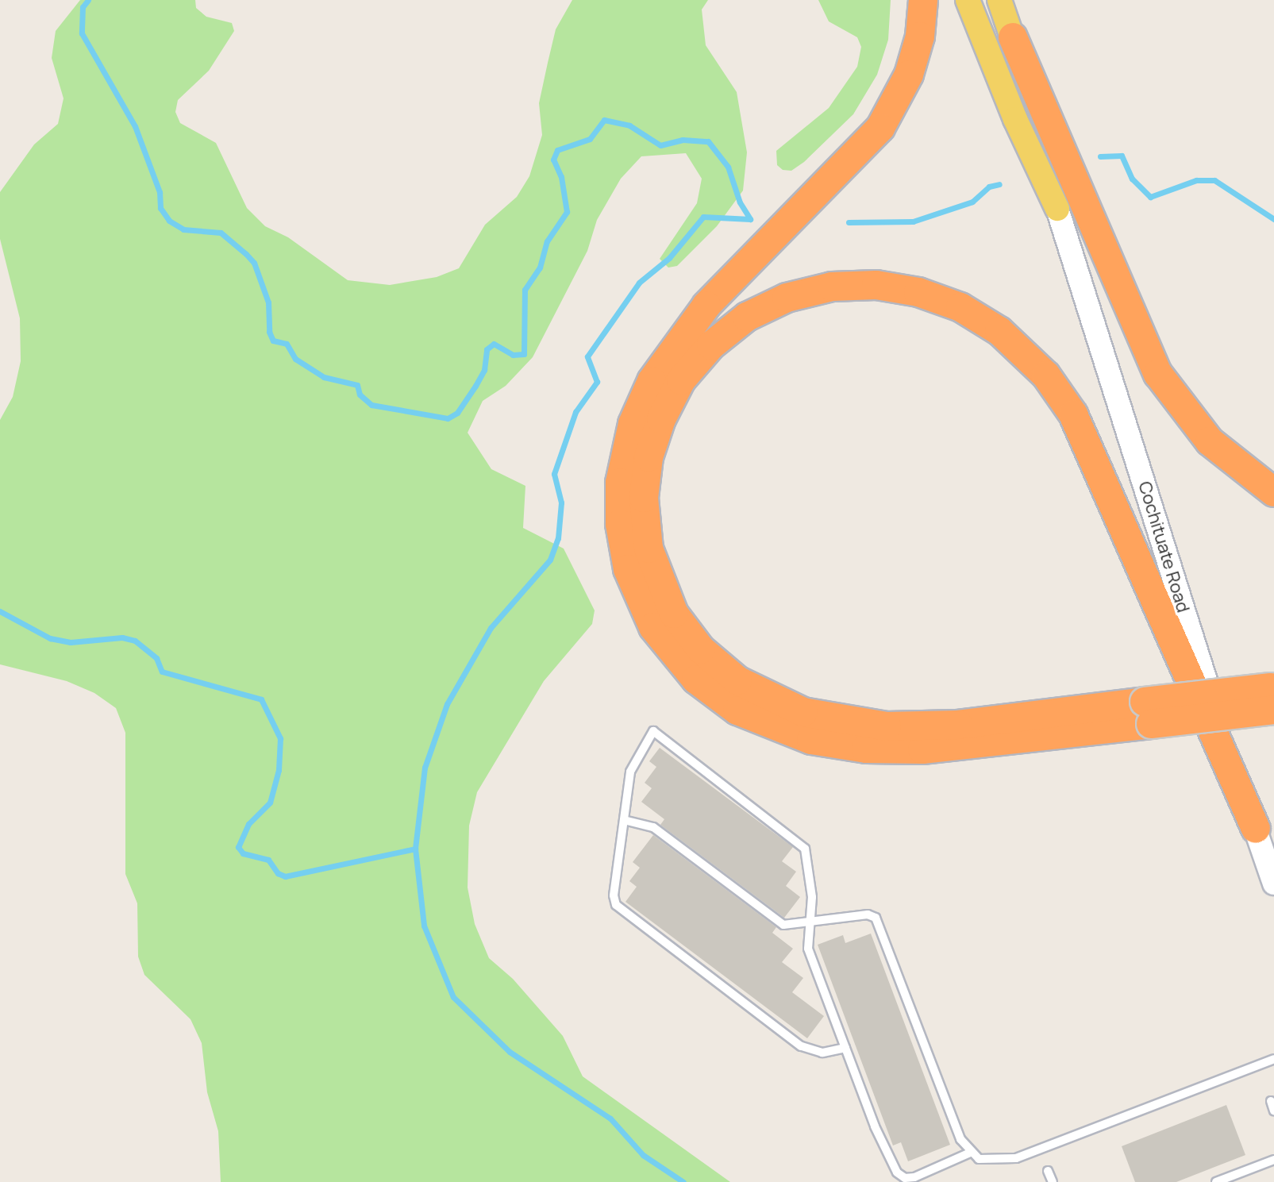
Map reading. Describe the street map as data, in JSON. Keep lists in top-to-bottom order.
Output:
{
  "streets": {
    "main road": ["Cochituate Road"]
  }
}
